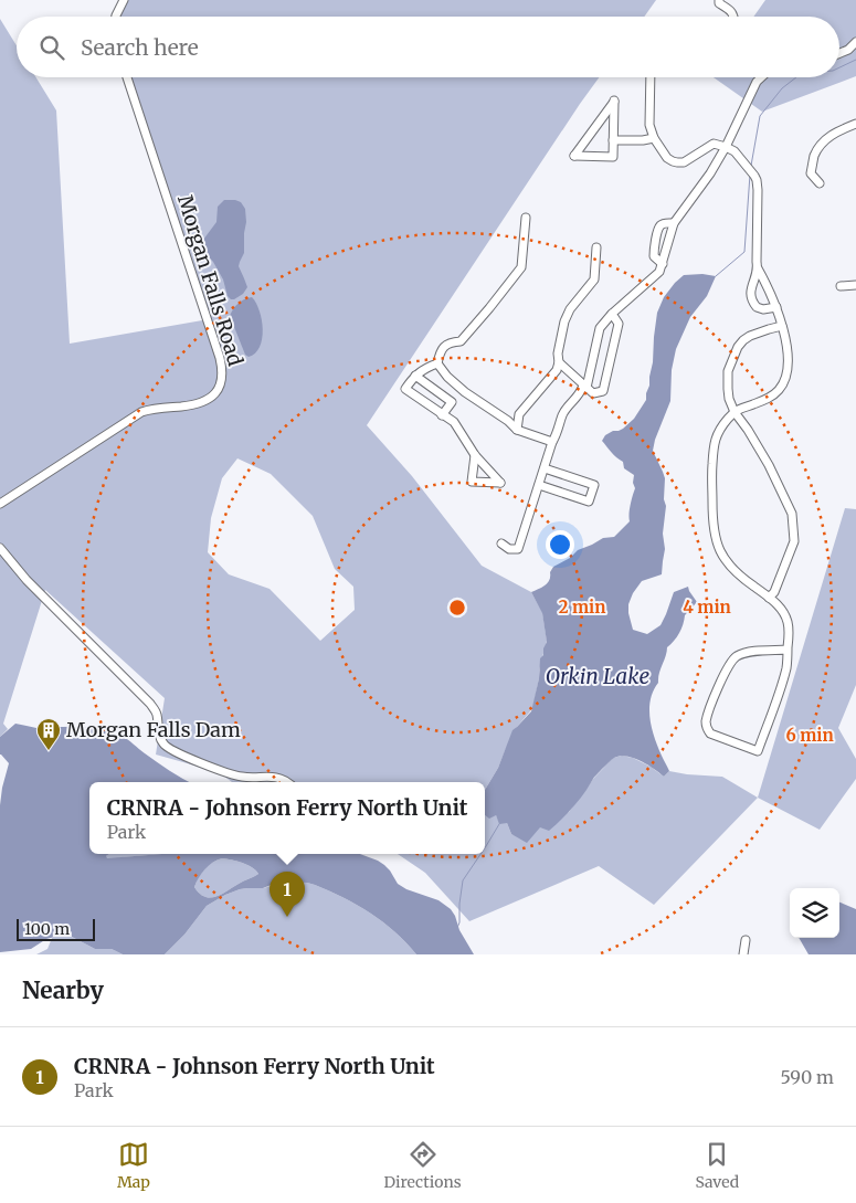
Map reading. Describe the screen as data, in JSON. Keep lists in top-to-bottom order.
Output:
{
  "streets": {
    "street": ["Morgan Falls Road"]
  },
  "water": ["Orkin Lake"],
  "places": {
    "building": ["Morgan Falls Dam"]
  },
  "scale_bar": "100 m",
  "page": {
    "search": "Search here",
    "popup": ["CRNRA - Johnson Ferry North Unit", "Park"],
    "pins": "1",
    "scale": "100 m",
    "heading": "Nearby",
    "list": [
      {
        "mark": "1",
        "name": "CRNRA - Johnson Ferry North Unit",
        "note": "Park",
        "value": "590 m"
      }
    ],
    "nav": ["Map", "Directions", "Saved"]
  },
  "rings": ["2 min", "4 min", "6 min"]
}
